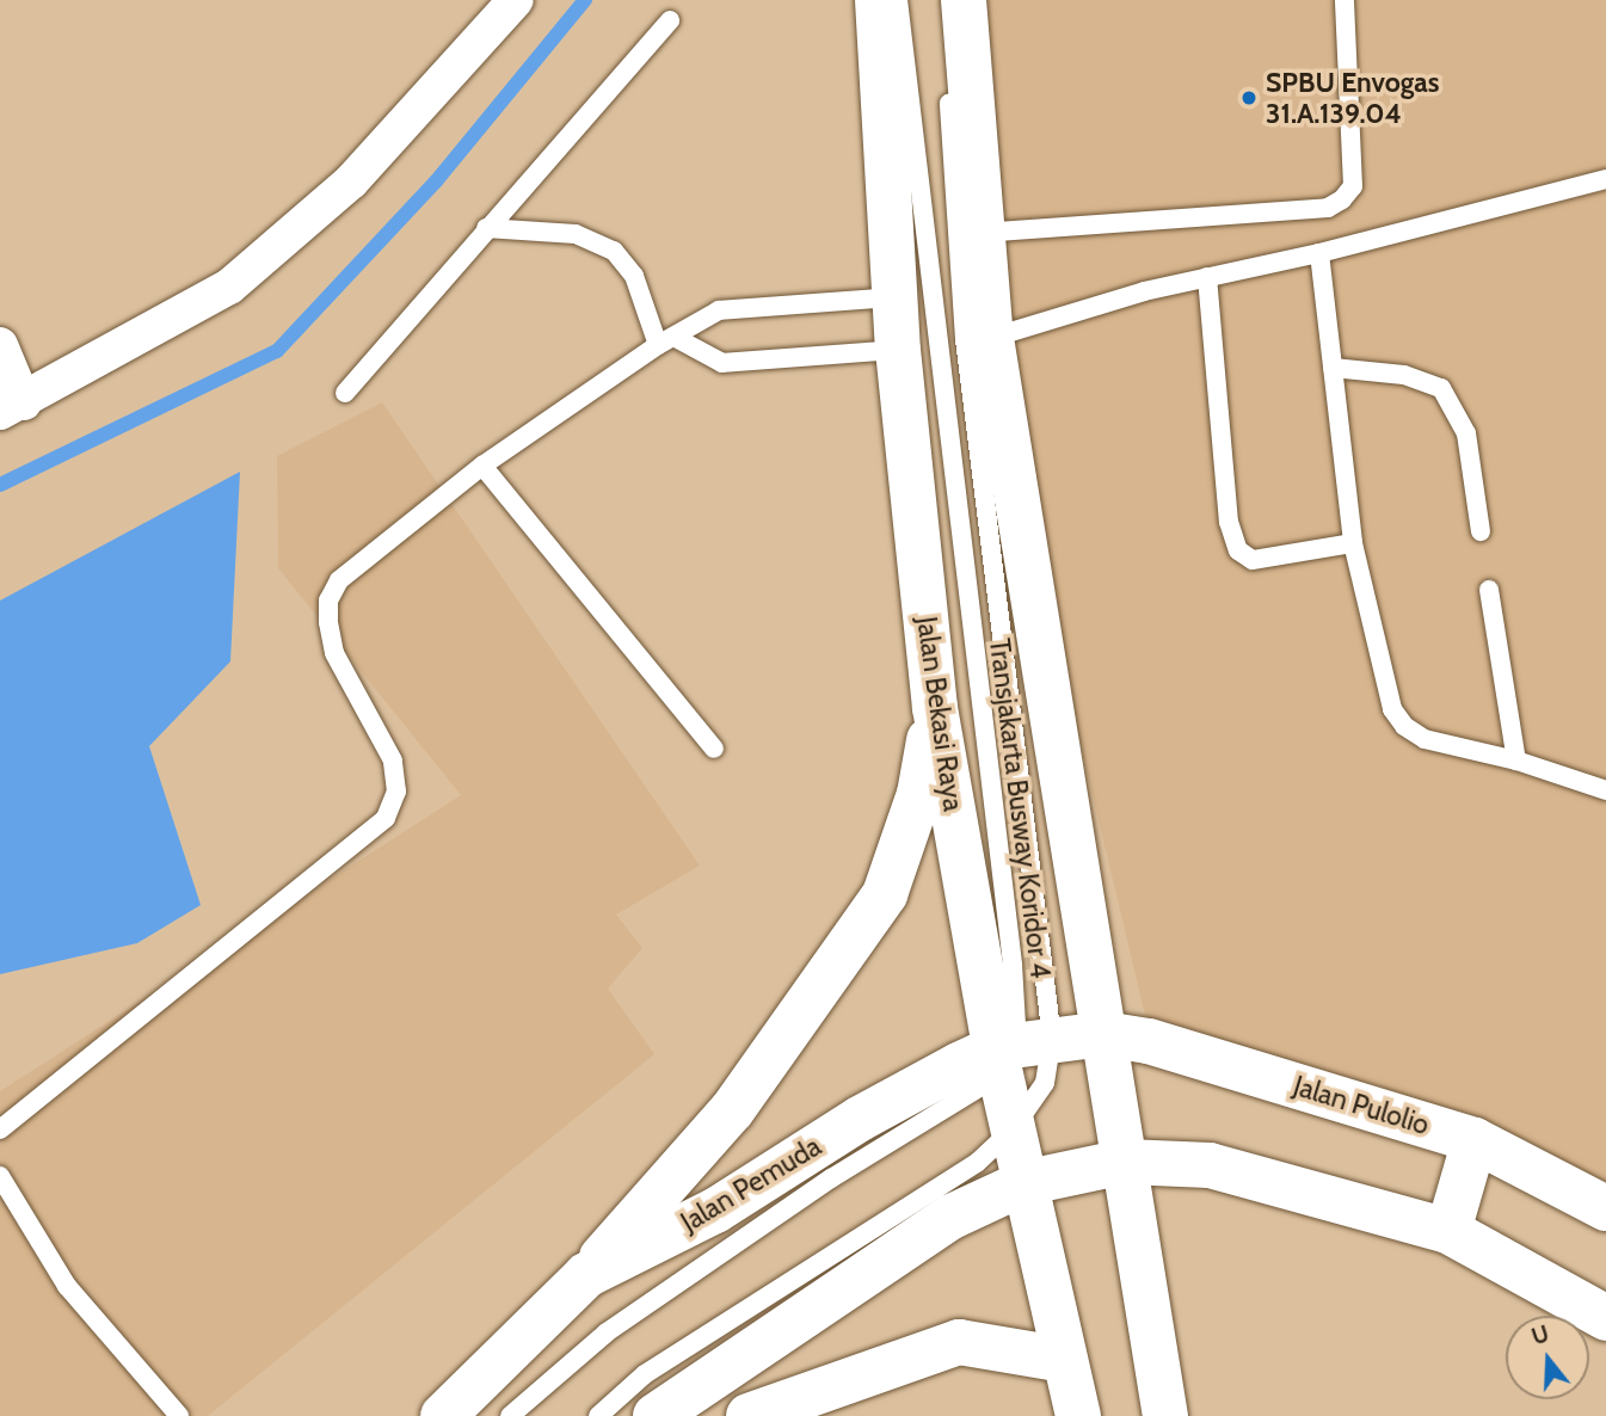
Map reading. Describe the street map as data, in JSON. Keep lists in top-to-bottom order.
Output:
{
  "streets": {
    "main road": ["Jalan Bekasi Raya", "Jalan Pulolio", "Jalan Pemuda"],
    "lane": ["Transjakarta Busway Koridor 4"]
  },
  "crossings": [
    ["Jalan Bekasi Raya", "Transjakarta Busway Koridor 4"],
    ["Jalan Bekasi Raya", "Jalan Pemuda"],
    ["Transjakarta Busway Koridor 4", "Jalan Pemuda"],
    ["Jalan Pulolio", "Jalan Pemuda"]
  ],
  "places": ["SPBU Envogas 31.A.139.04"],
  "north": "top"
}
